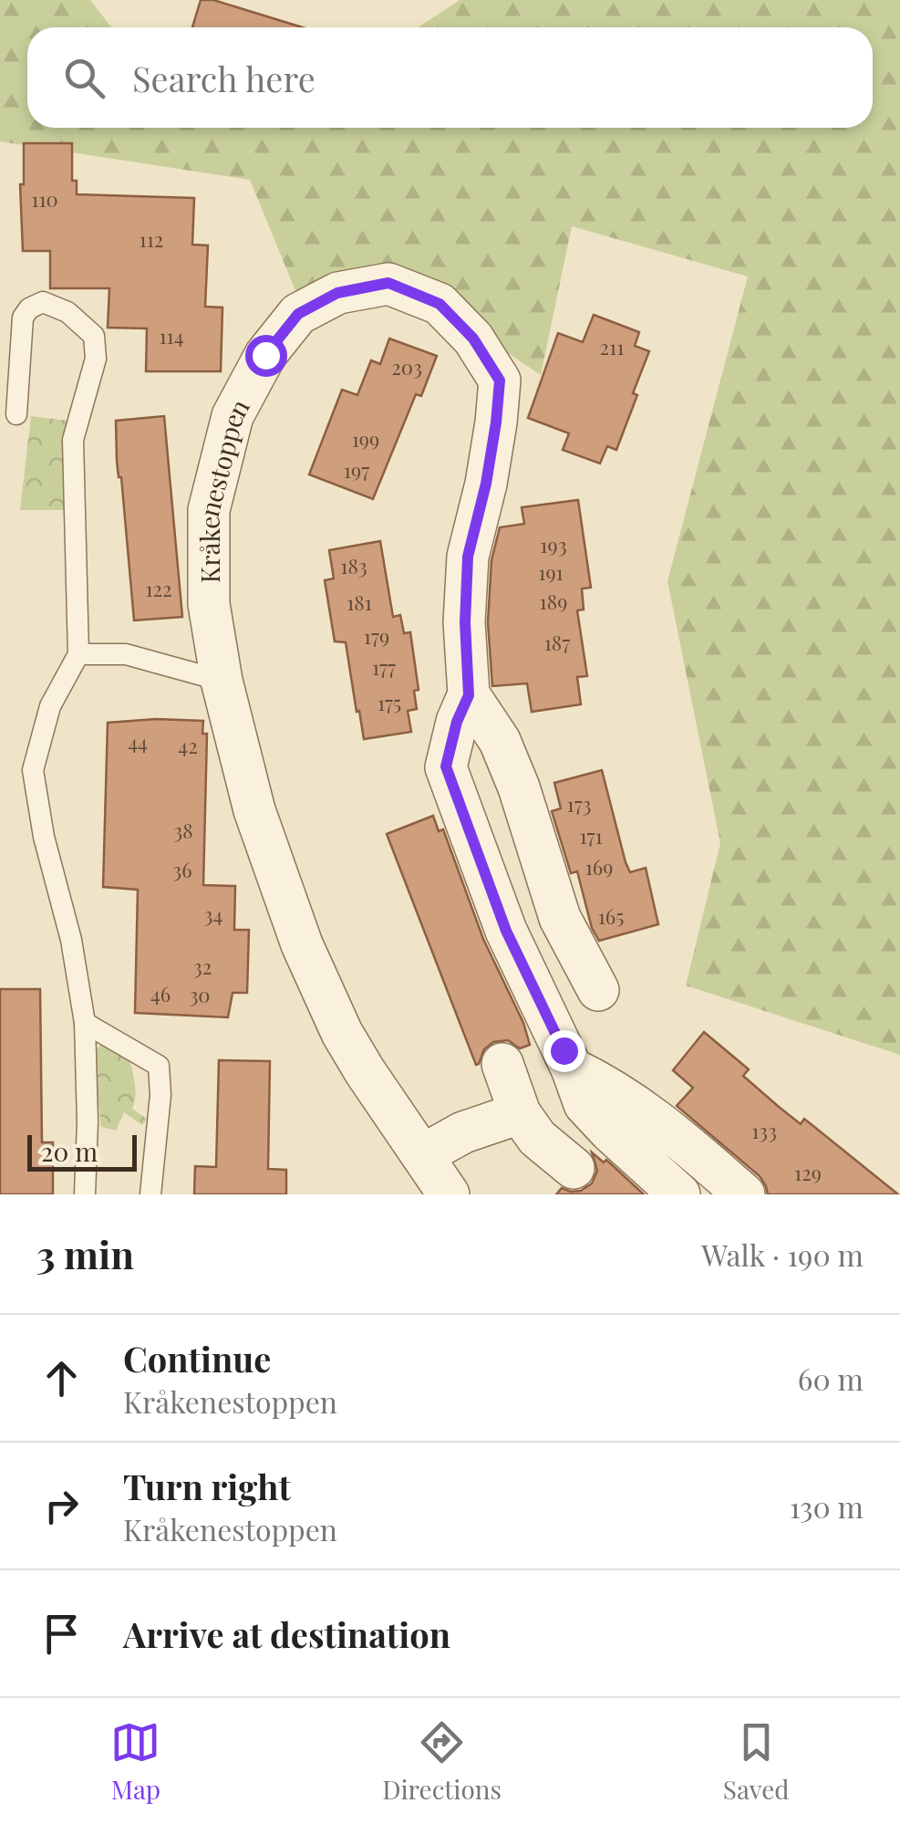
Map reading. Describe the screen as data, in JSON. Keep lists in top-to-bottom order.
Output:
{
  "streets": {
    "street": ["Kråkenestoppen"]
  },
  "house_numbers": [
    "110",
    "112",
    "114",
    "211",
    "203",
    "199",
    "197",
    "193",
    "183",
    "191",
    "122",
    "189",
    "181",
    "179",
    "187",
    "177",
    "175",
    "44",
    "42",
    "173",
    "38",
    "171",
    "169",
    "36",
    "34",
    "165",
    "32",
    "46",
    "30",
    "133",
    "129"
  ],
  "scale_bar": "20 m",
  "page": {
    "search": "Search here",
    "scale": "20 m",
    "heading": ["3 min", "Walk · 190 m"],
    "list": [
      ["Continue", "Kråkenestoppen", "60 m"],
      ["Turn right", "Kråkenestoppen", "130 m"],
      "Arrive at destination"
    ],
    "nav": ["Map", "Directions", "Saved"]
  }
}
